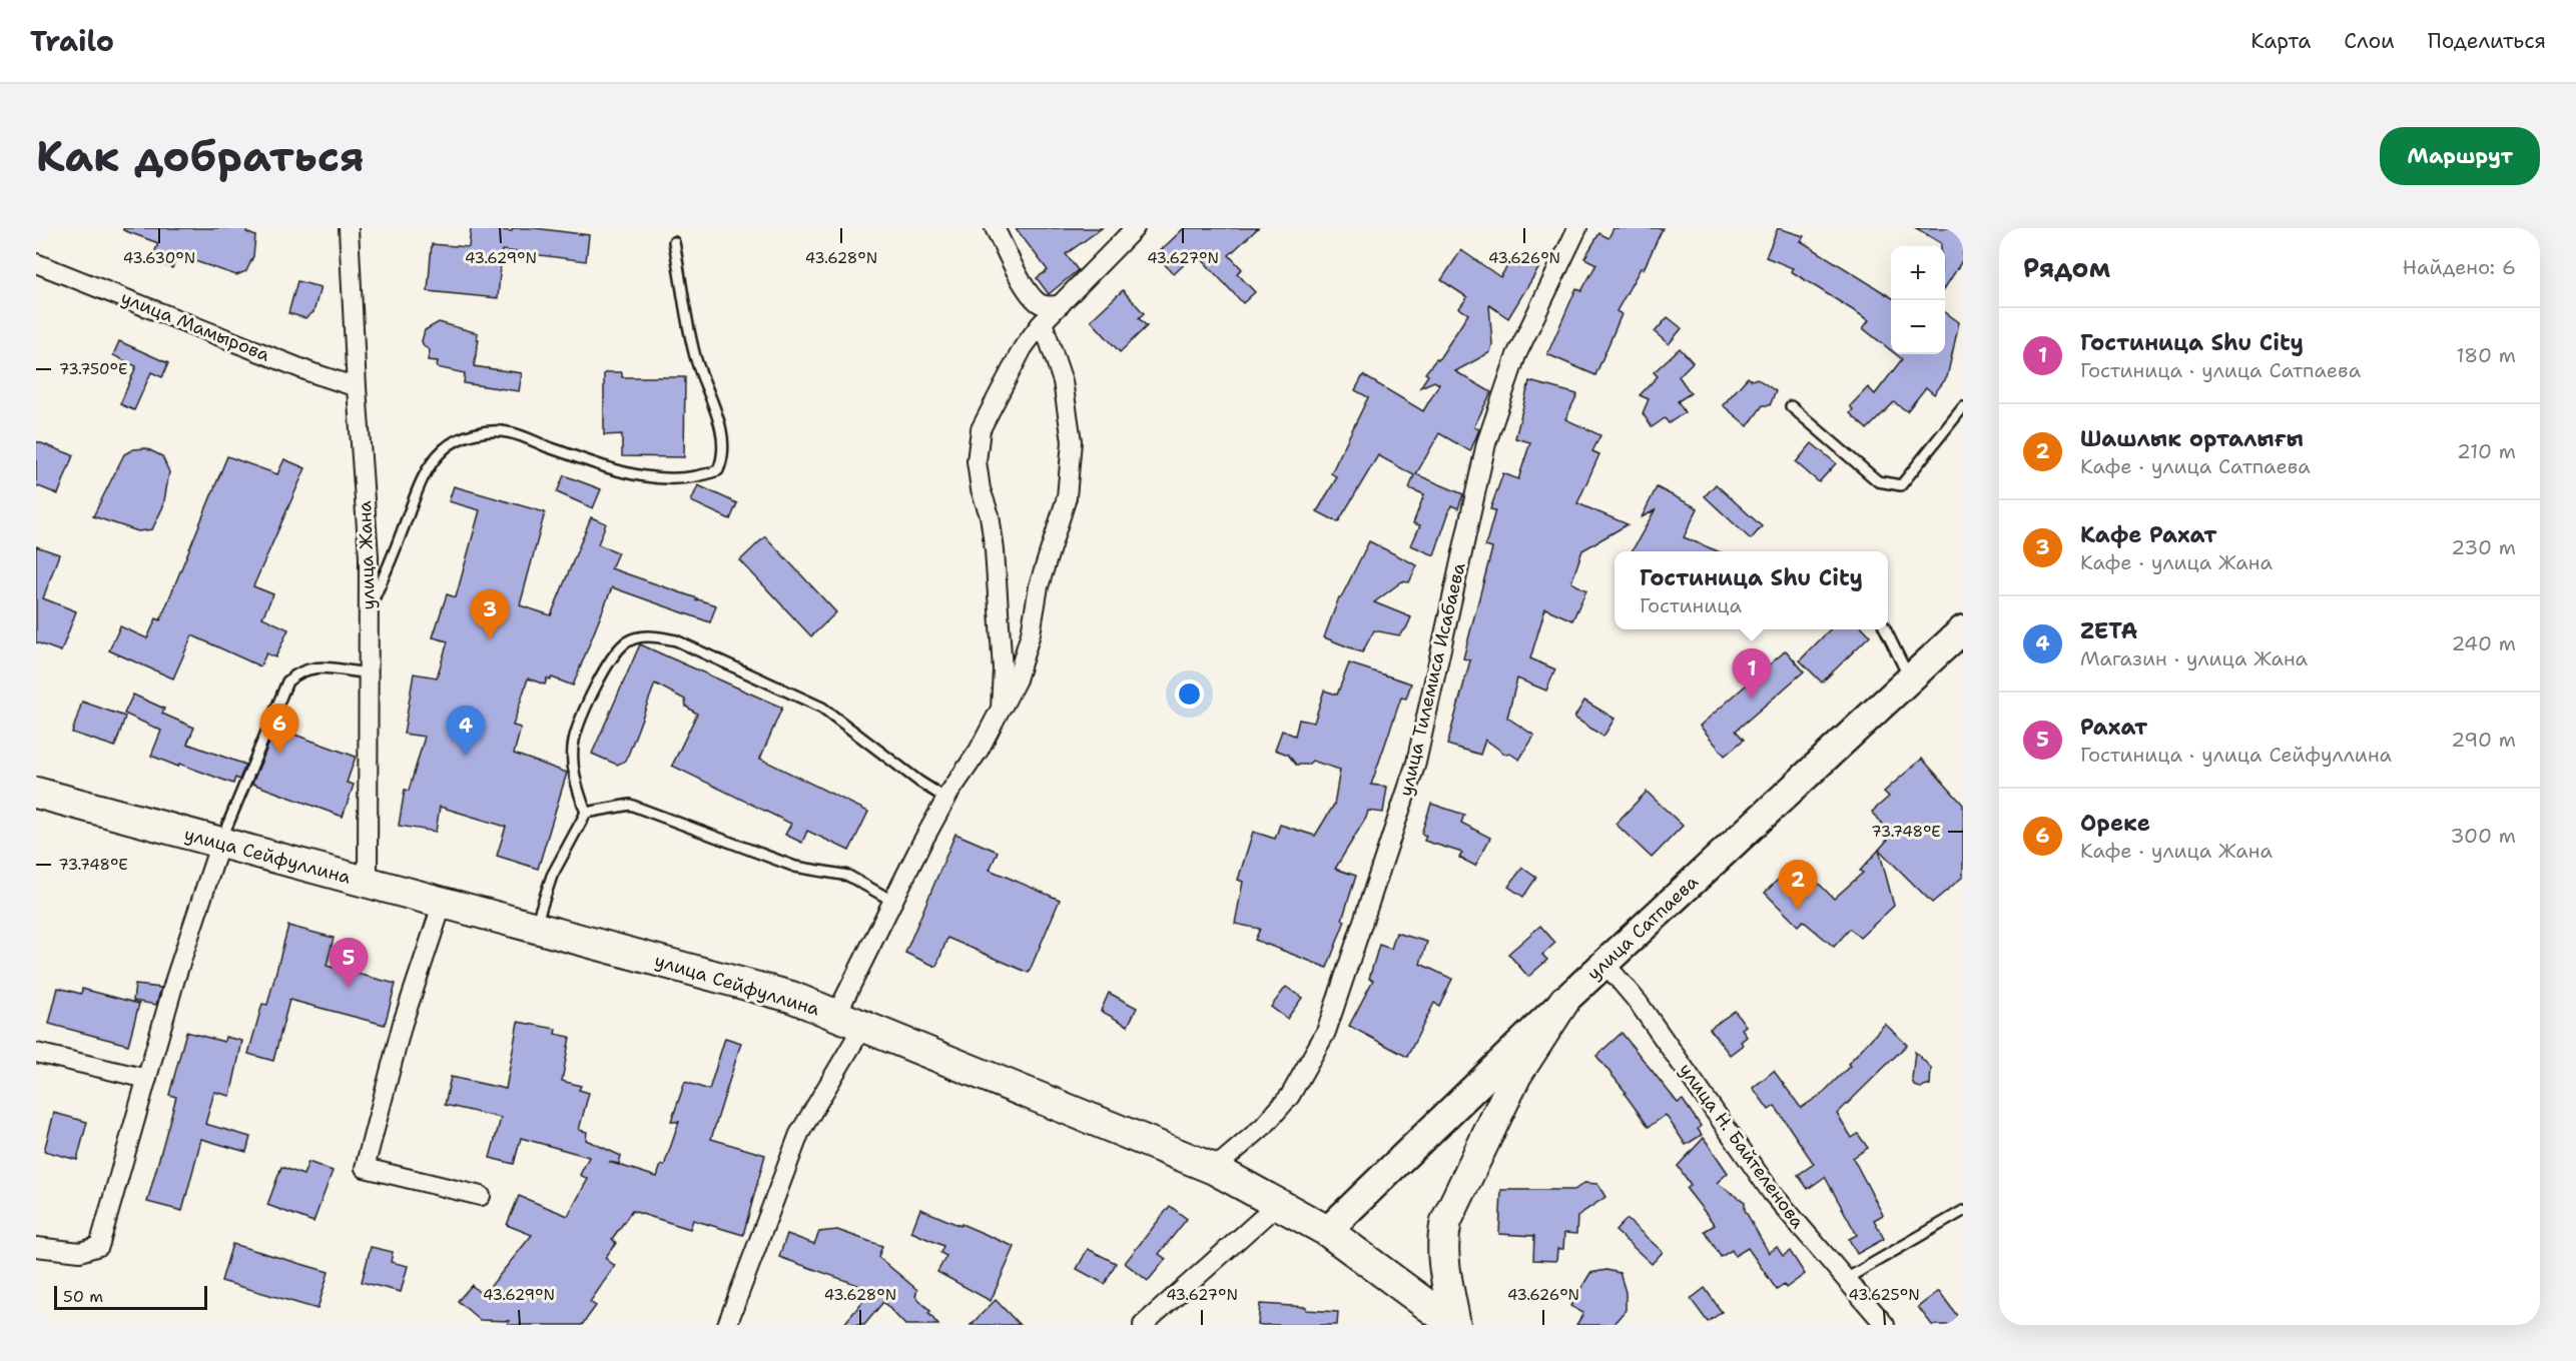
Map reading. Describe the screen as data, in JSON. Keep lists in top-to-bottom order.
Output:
{
  "streets": {
    "main road": ["улица Сейфуллина"],
    "street": [
      "улица Мамырова",
      "улица Жана",
      "улица Тилемиса Исабаева",
      "улица Сатпаева",
      "улица Н. Байтеленова"
    ]
  },
  "crossings": [
    ["улица Мамырова", "улица Жана"],
    ["улица Жана", "улица Сейфуллина"],
    ["улица Тилемиса Исабаева", "улица Сейфуллина"],
    ["улица Сейфуллина", "улица Сатпаева"],
    ["улица Сатпаева", "улица Н. Байтеленова"]
  ],
  "scale_bar": "50 m",
  "page": {
    "header": "Trailo",
    "nav": ["Карта", "Слои", "Поделиться"],
    "buttons": "Маршрут",
    "title": "Как добраться",
    "heading": ["Рядом", "Найдено: 6"],
    "map_buttons": ["+", "−"],
    "list": [
      {
        "mark": "1",
        "name": "Гостиница Shu City",
        "note": "Гостиница · улица Сатпаева",
        "value": "180 m"
      },
      {
        "mark": "2",
        "name": "Шашлык орталығы",
        "note": "Кафе · улица Сатпаева",
        "value": "210 m"
      },
      {
        "mark": "3",
        "name": "Кафе Рахат",
        "note": "Кафе · улица Жана",
        "value": "230 m"
      },
      {
        "mark": "4",
        "name": "ZETA",
        "note": "Магазин · улица Жана",
        "value": "240 m"
      },
      {
        "mark": "5",
        "name": "Рахат",
        "note": "Гостиница · улица Сейфуллина",
        "value": "290 m"
      },
      {
        "mark": "6",
        "name": "Ореке",
        "note": "Кафе · улица Жана",
        "value": "300 m"
      }
    ],
    "popup": ["Гостиница Shu City", "Гостиница"],
    "pins": [
      "3",
      "1",
      "6",
      "4",
      "2",
      "5"
    ],
    "scale": "50 m"
  },
  "coordinates": [
    "43.630°N",
    "43.629°N",
    "43.628°N",
    "43.627°N",
    "43.626°N",
    "73.750°E",
    "73.748°E",
    "43.625°N"
  ]
}
